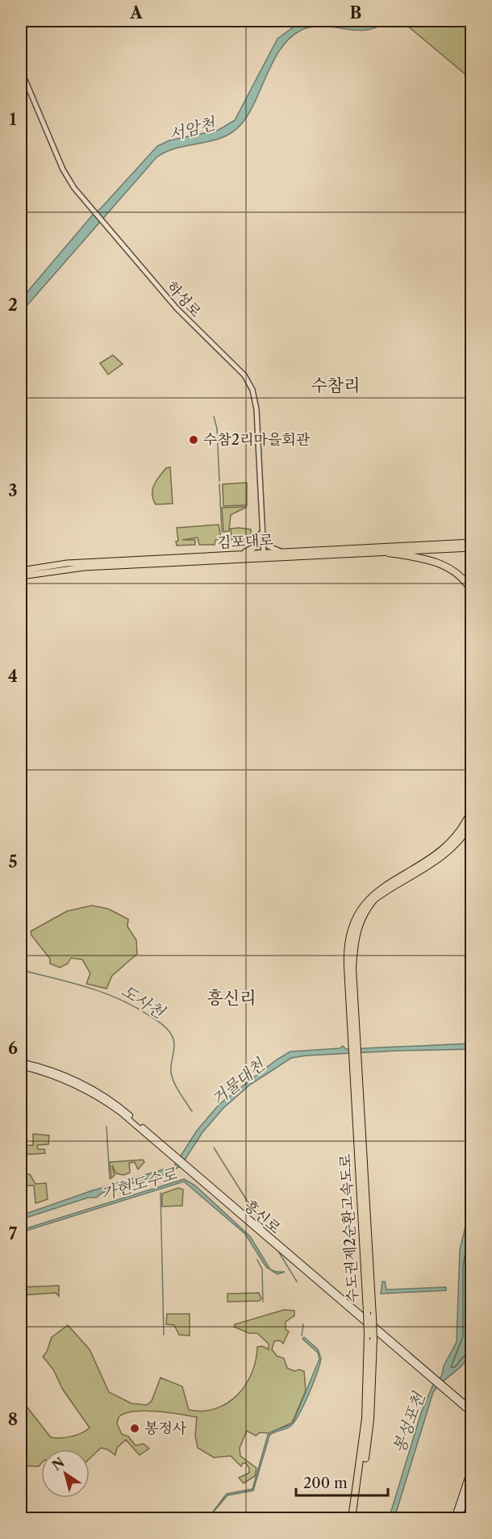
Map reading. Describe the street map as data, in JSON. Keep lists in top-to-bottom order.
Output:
{
  "streets": {
    "highway": ["수도권제2순환고속도로"],
    "main road": ["김포대로", "흥신로"],
    "street": ["하성로"]
  },
  "crossings": [
    ["하성로", "김포대로"]
  ],
  "districts": ["수참리", "흥신리"],
  "water": [
    "서암천",
    "도사천",
    "거물대천",
    "가현도수로",
    "봉성포천"
  ],
  "places": ["수참2리마을회관", "봉정사"],
  "scale_bar": "200 m",
  "north": "top left",
  "grid": {
    "columns": ["A", "B"],
    "rows": [
      "1",
      "2",
      "3",
      "4",
      "5",
      "6",
      "7",
      "8"
    ]
  }
}
